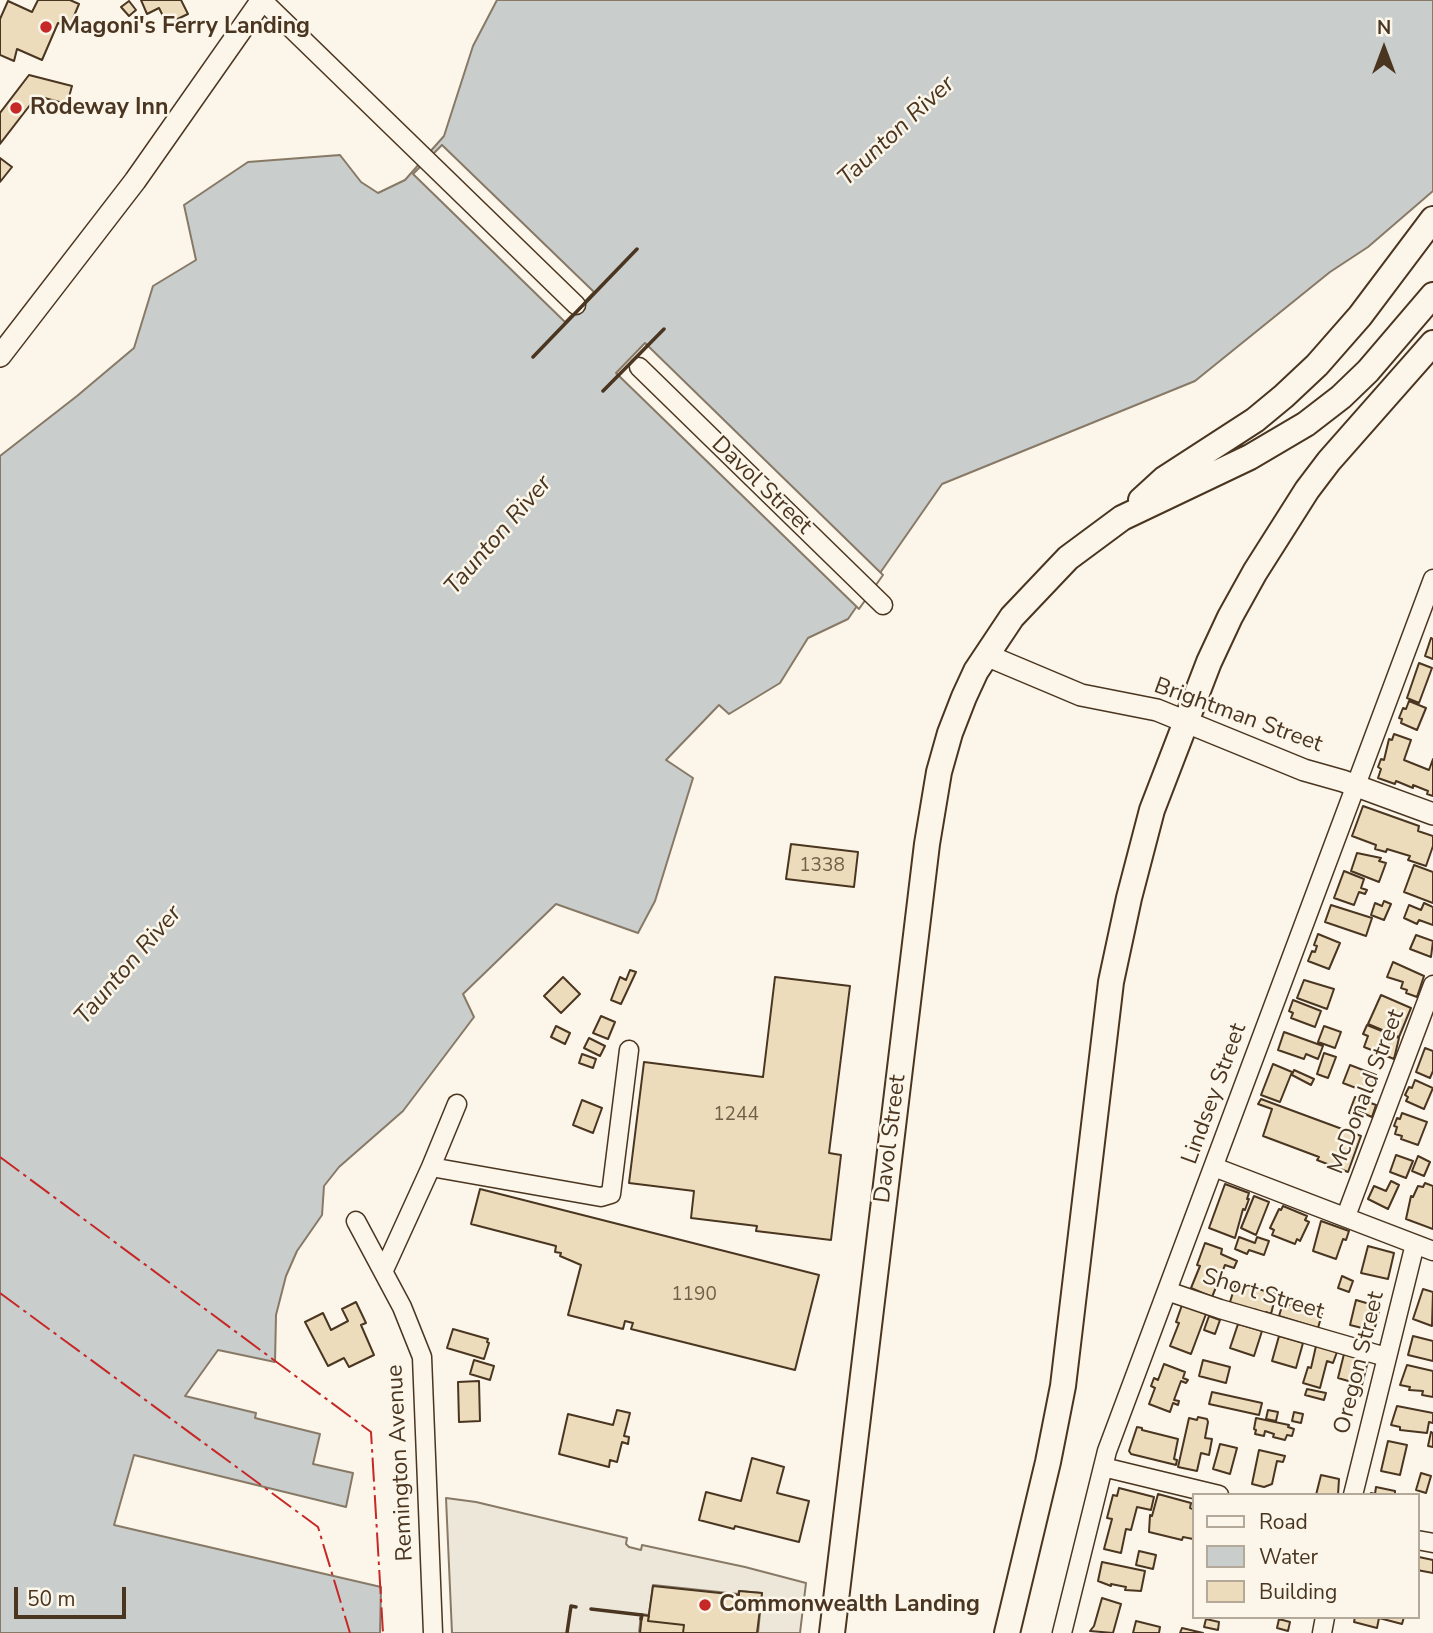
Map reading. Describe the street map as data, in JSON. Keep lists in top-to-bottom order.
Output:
{
  "streets": {
    "highway": ["Davol Street"],
    "main road": ["Brightman Street"],
    "street": [
      "McDonald Street",
      "Lindsey Street",
      "Short Street",
      "Oregon Street",
      "Remington Avenue"
    ]
  },
  "crossings": [
    ["Davol Street", "Brightman Street"],
    ["Brightman Street", "Lindsey Street"],
    ["Lindsey Street", "Short Street"],
    ["Short Street", "Oregon Street"]
  ],
  "water": ["Taunton River"],
  "places": ["Magoni's Ferry Landing", "Rodeway Inn", "Commonwealth Landing"],
  "house_numbers": ["1338", "1244", "1190"],
  "legend": ["Road", "Water", "Building"],
  "scale_bar": "50 m",
  "north": "top"
}
